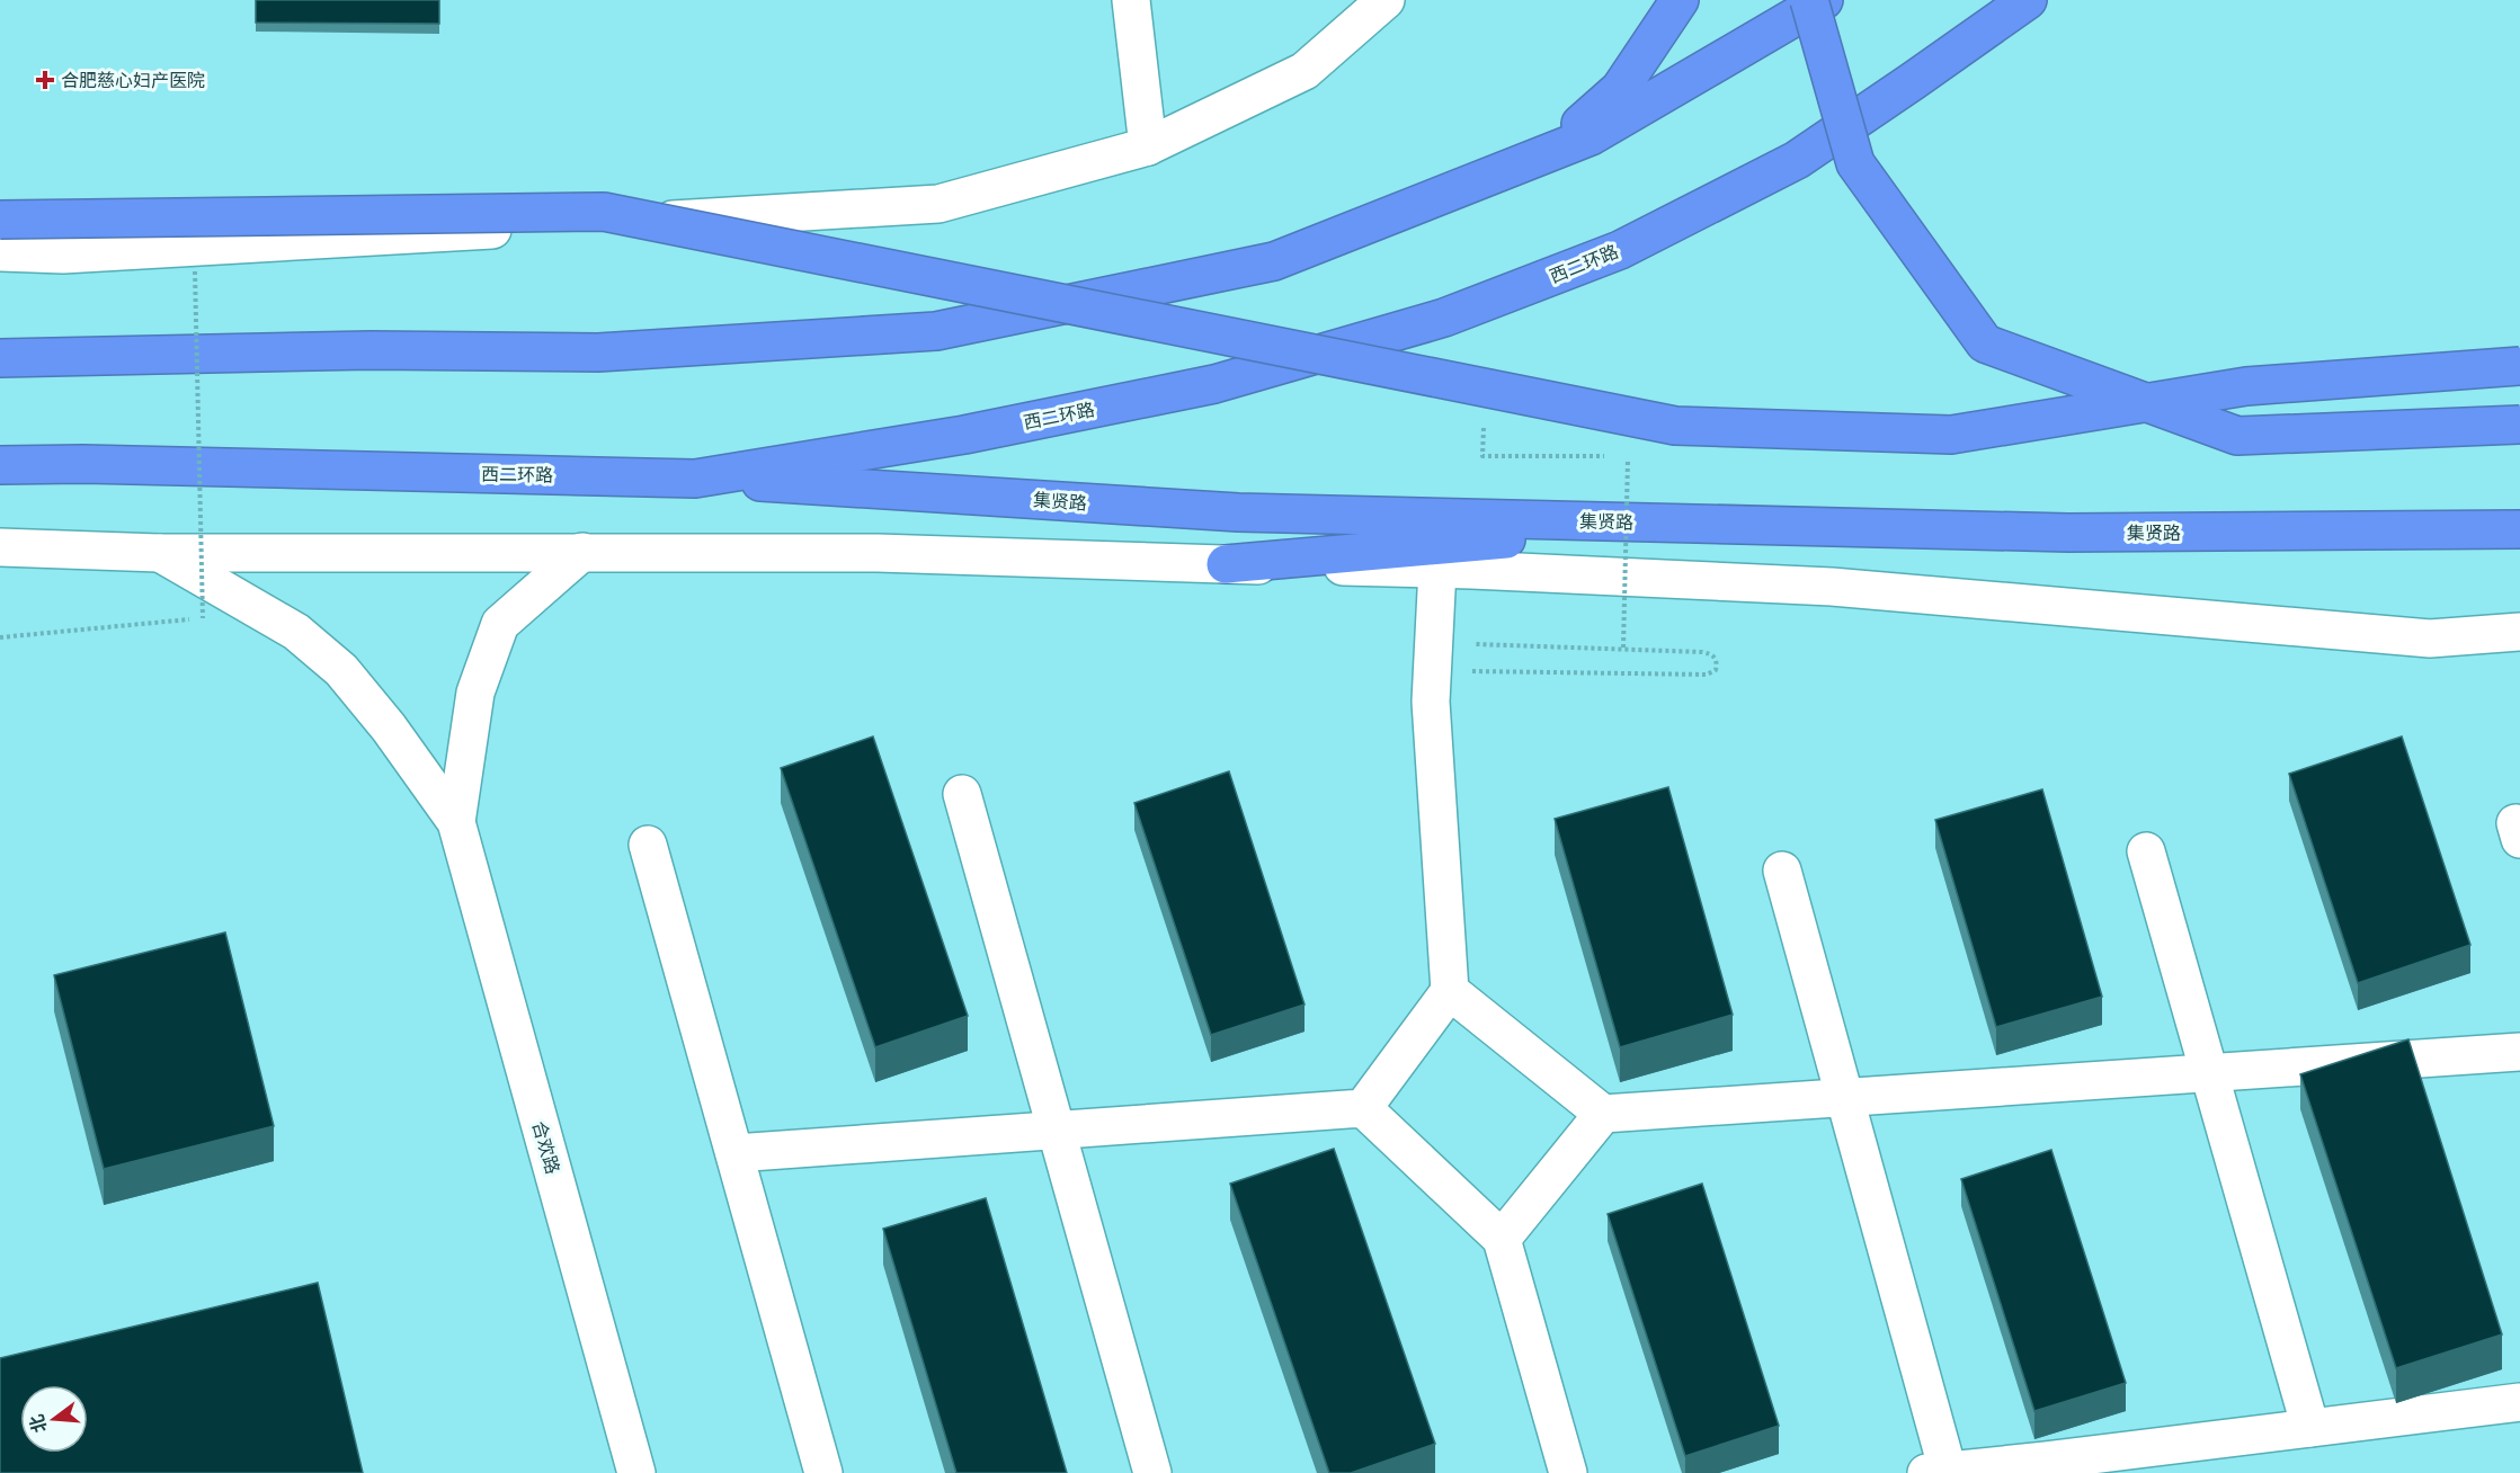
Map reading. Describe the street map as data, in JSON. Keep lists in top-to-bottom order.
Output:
{
  "streets": {
    "highway": ["西二环路", "集贤路"],
    "street": ["合欢路"]
  },
  "crossings": [
    ["西二环路", "集贤路"]
  ],
  "places": {
    "health": ["合肥慈心妇产医院"]
  },
  "north": "left"
}
